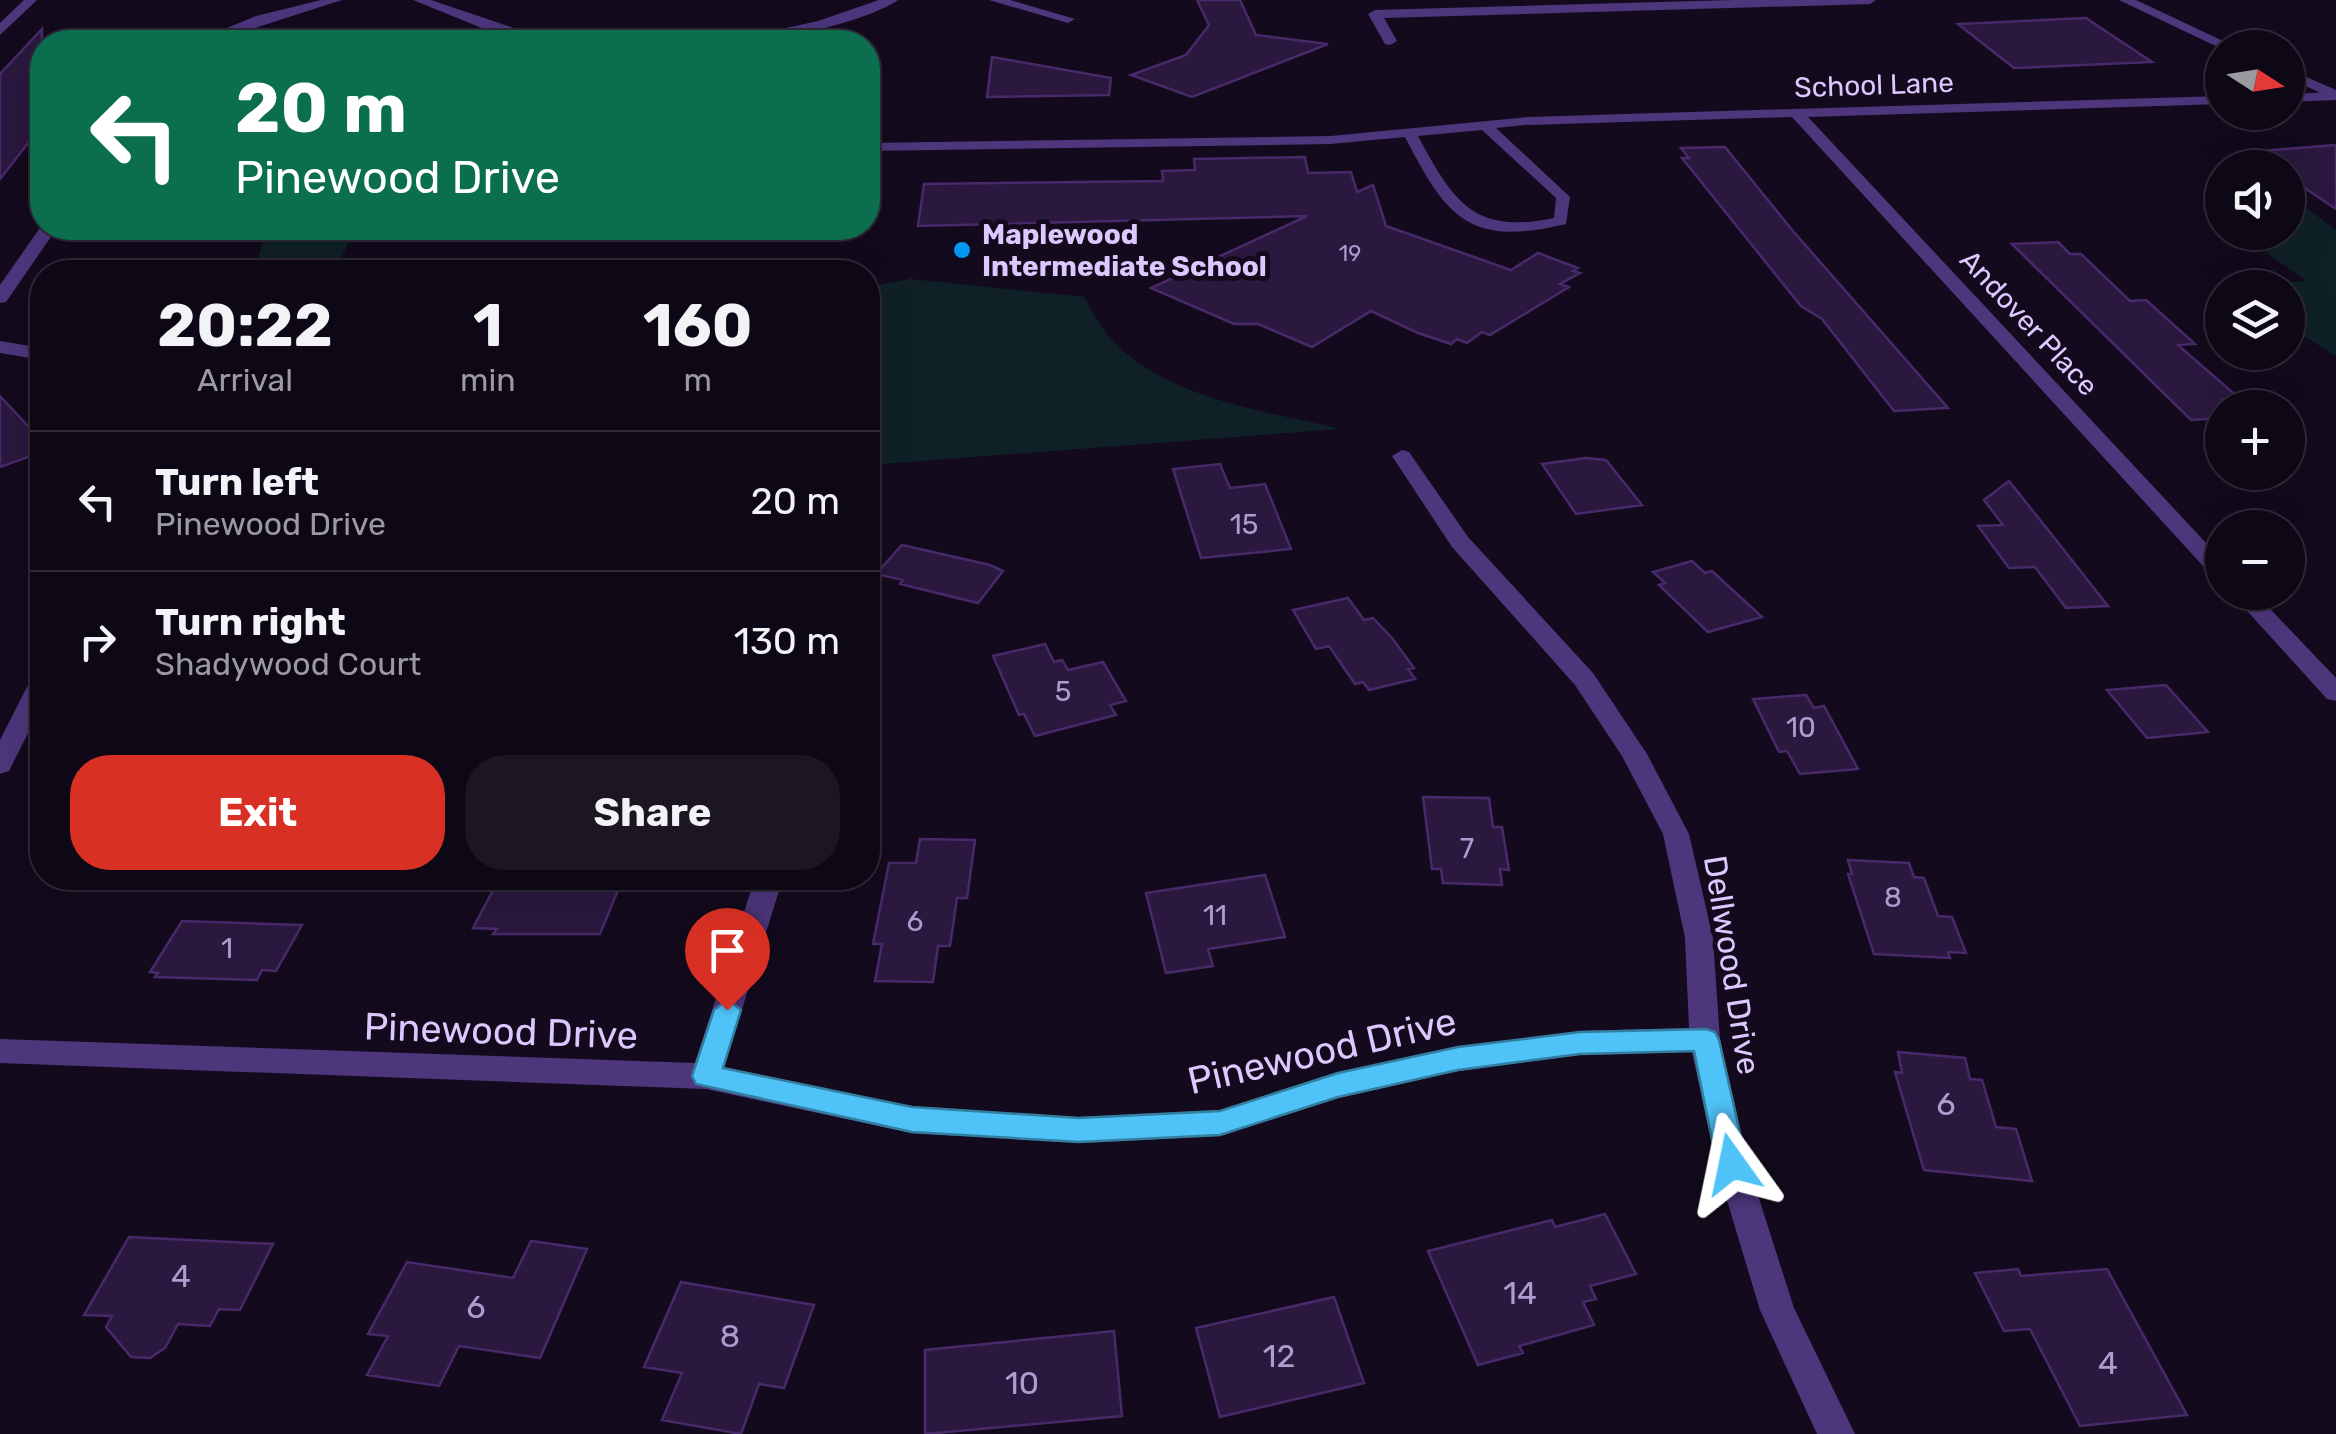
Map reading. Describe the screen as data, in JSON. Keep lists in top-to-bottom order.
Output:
{
  "streets": {
    "street": [
      "School Lane",
      "Andover Place",
      "Dellwood Drive",
      "Pinewood Drive"
    ]
  },
  "crossings": [
    ["School Lane", "Andover Place"],
    ["Dellwood Drive", "Pinewood Drive"]
  ],
  "places": ["Maplewood Intermediate School"],
  "house_numbers": [
    "19",
    "15",
    "5",
    "10",
    "7",
    "8",
    "11",
    "6",
    "1",
    "6",
    "4",
    "14",
    "6",
    "8",
    "12",
    "4",
    "10"
  ],
  "north": "right",
  "page": {
    "map_buttons": ["+", "−"],
    "turn": ["20 m", "Pinewood Drive"],
    "eta": [
      "20:22",
      "Arrival",
      "1",
      "min",
      "160",
      "m"
    ],
    "list": [
      {
        "name": "Turn left",
        "note": "Pinewood Drive",
        "value": "20 m"
      },
      {
        "name": "Turn right",
        "note": "Shadywood Court",
        "value": "130 m"
      }
    ],
    "buttons": ["Exit", "Share"]
  }
}
